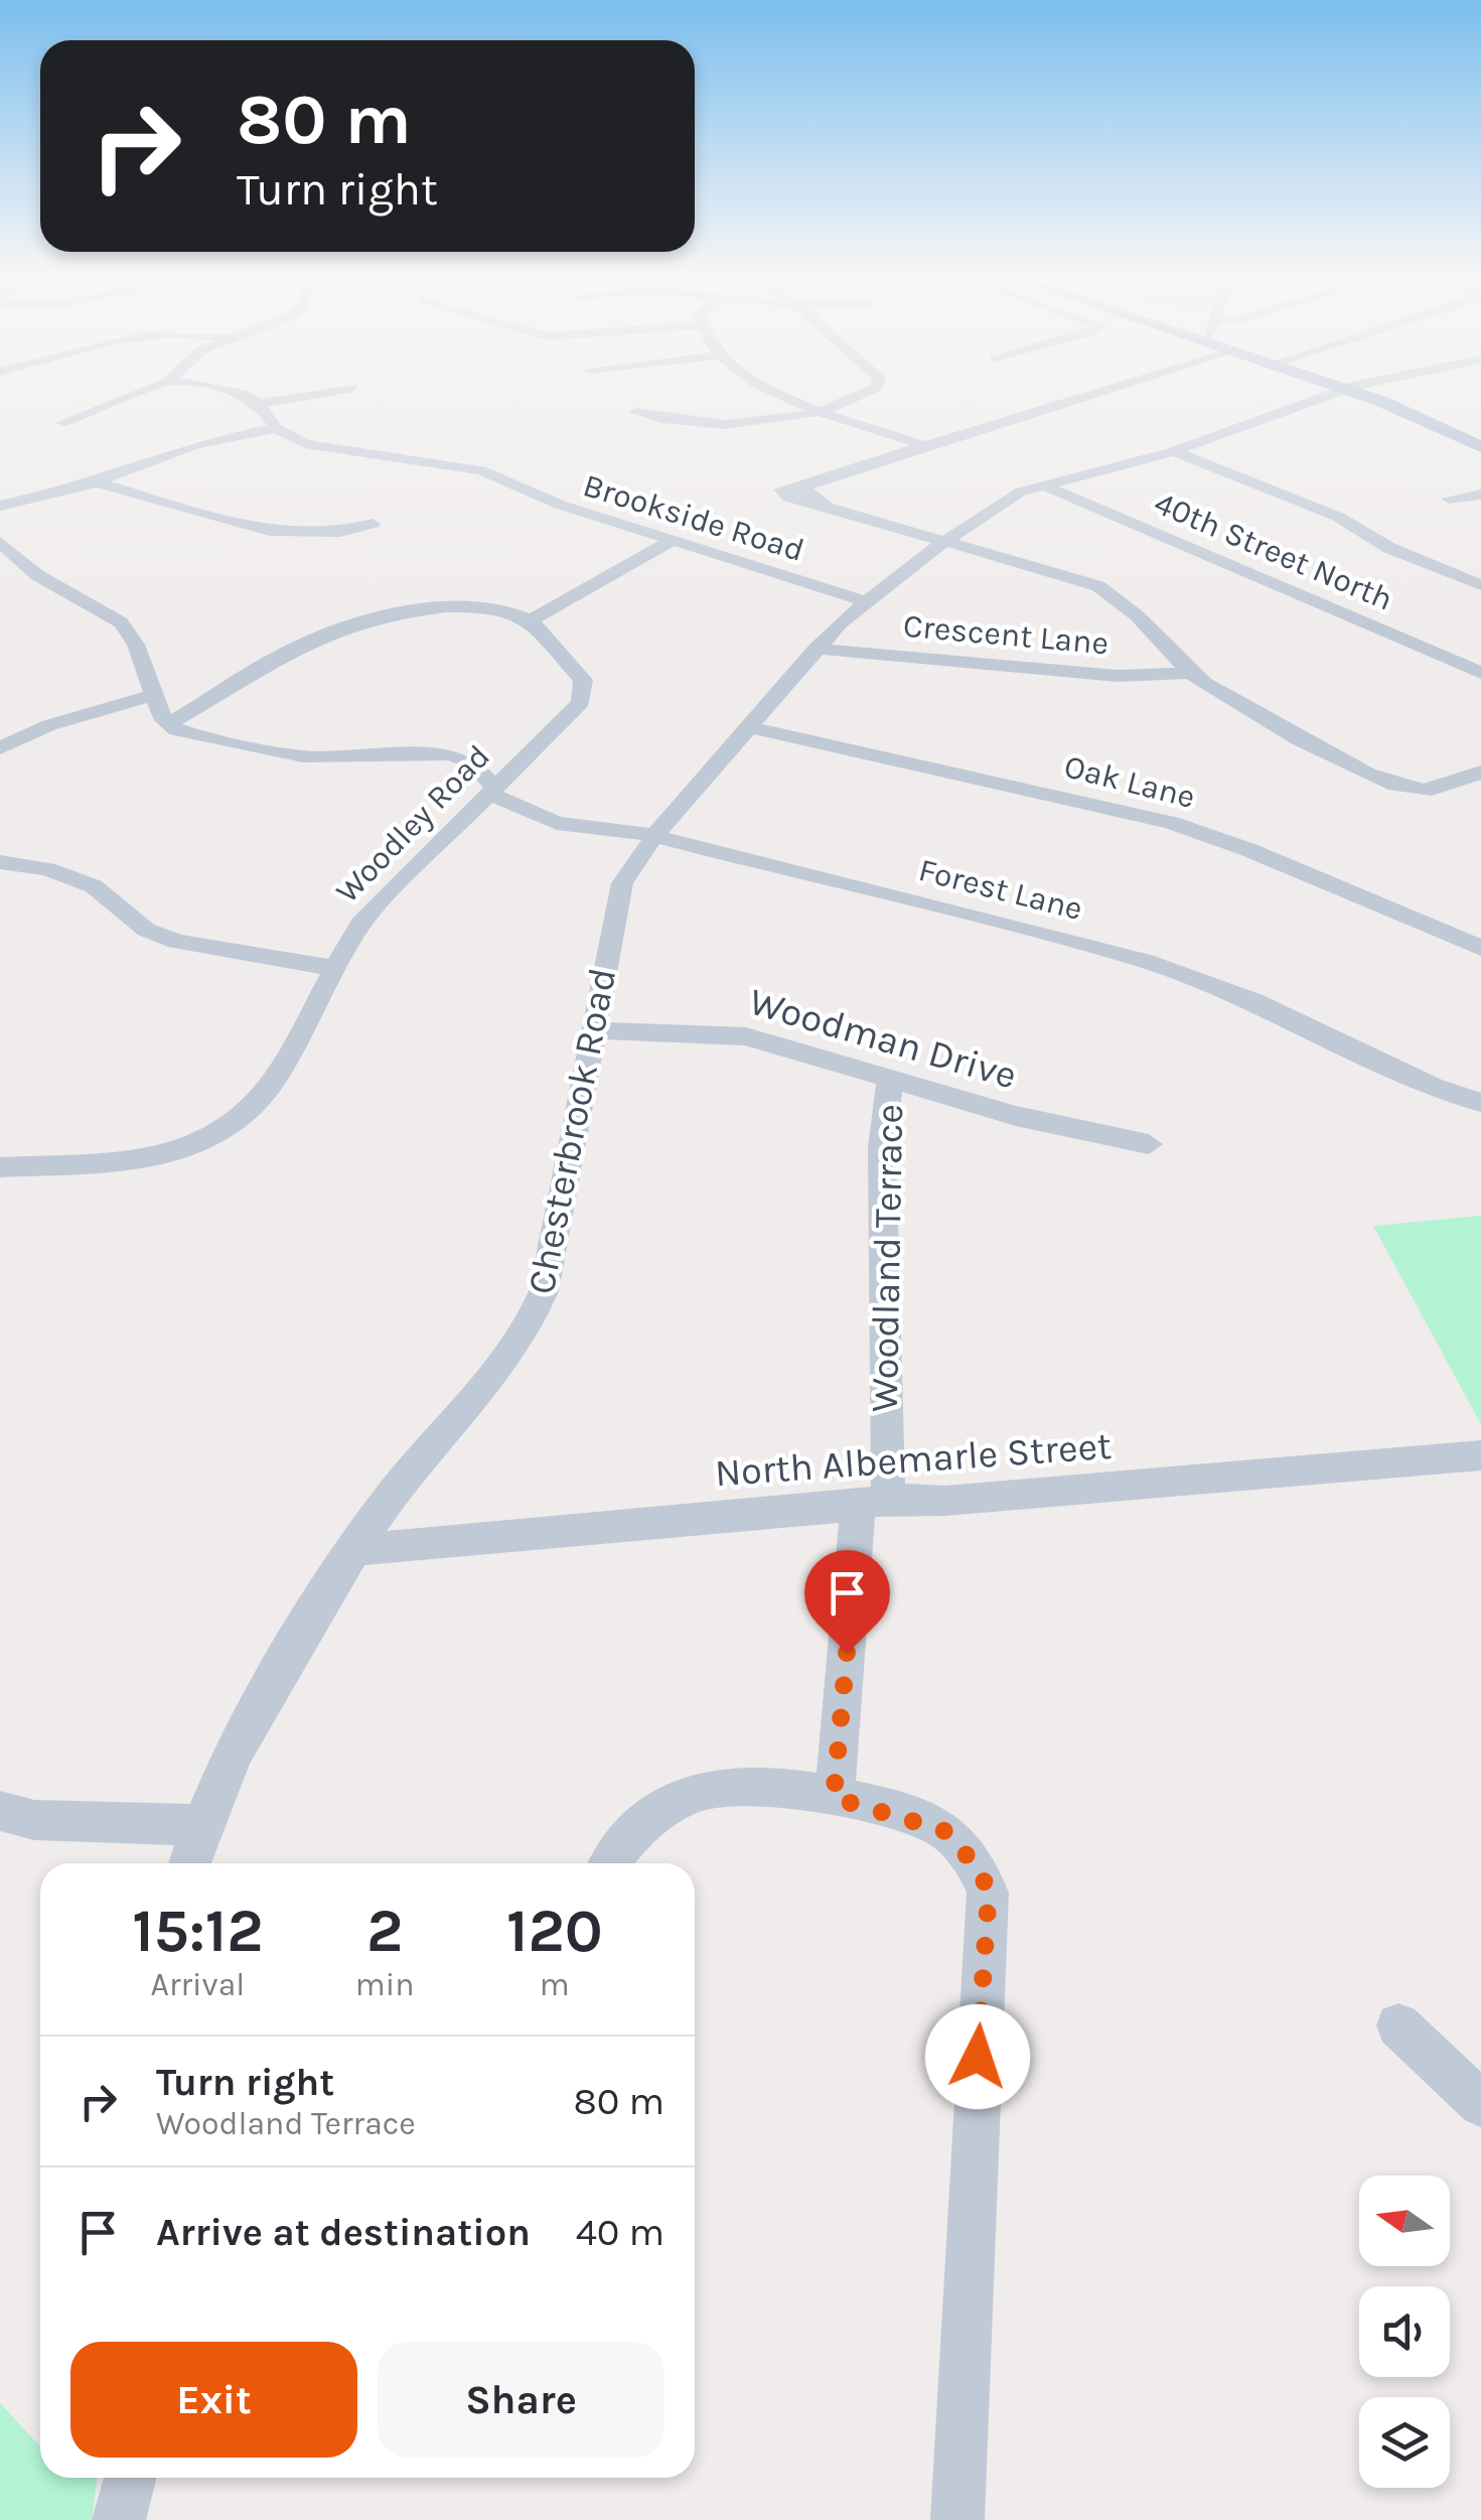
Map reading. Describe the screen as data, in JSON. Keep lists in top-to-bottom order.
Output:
{
  "streets": {
    "street": [
      "Brookside Road",
      "40th Street North",
      "Crescent Lane",
      "Oak Lane",
      "Woodley Road",
      "Forest Lane",
      "Woodman Drive",
      "Chesterbrook Road",
      "Woodland Terrace",
      "North Albemarle Street"
    ]
  },
  "crossings": [
    ["Brookside Road", "Chesterbrook Road"],
    ["40th Street North", "Chesterbrook Road"],
    ["Crescent Lane", "Chesterbrook Road"],
    ["Oak Lane", "Chesterbrook Road"],
    ["Woodley Road", "Forest Lane"],
    ["Forest Lane", "Chesterbrook Road"],
    ["Woodman Drive", "Chesterbrook Road"],
    ["Woodman Drive", "Woodland Terrace"],
    ["Chesterbrook Road", "North Albemarle Street"],
    ["Woodland Terrace", "North Albemarle Street"]
  ],
  "north": "left",
  "page": {
    "turn": ["80 m", "Turn right"],
    "eta": [
      "15:12",
      "Arrival",
      "2",
      "min",
      "120",
      "m"
    ],
    "list": [
      {
        "name": "Turn right",
        "note": "Woodland Terrace",
        "value": "80 m"
      },
      {
        "name": "Arrive at destination",
        "value": "40 m"
      }
    ],
    "buttons": ["Exit", "Share"]
  }
}
